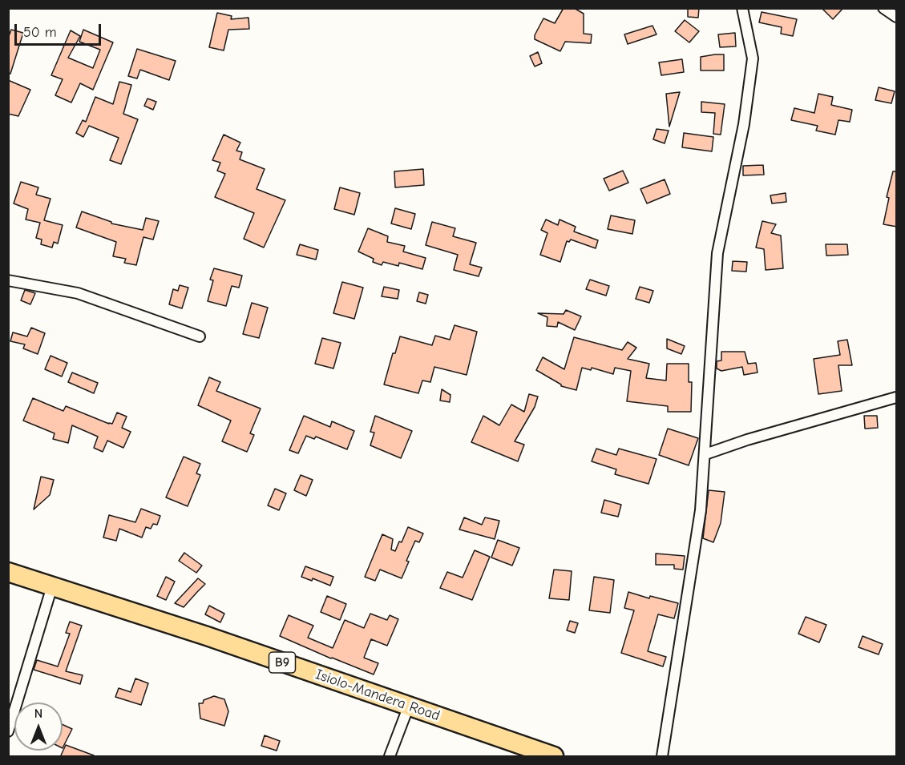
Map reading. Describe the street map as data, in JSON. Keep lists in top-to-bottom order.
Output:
{
  "streets": {
    "highway": ["B9", "Isiolo-Mandera Road"]
  },
  "scale_bar": "50 m",
  "north": "top"
}
